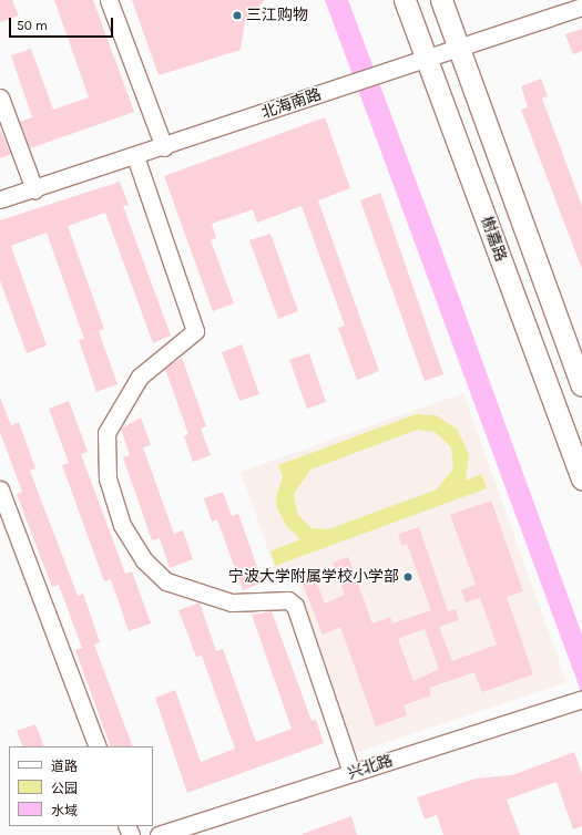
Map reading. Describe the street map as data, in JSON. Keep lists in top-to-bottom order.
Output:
{
  "streets": {
    "main road": ["榭嘉路"],
    "street": ["北海南路", "兴北路"]
  },
  "crossings": [
    ["北海南路", "榭嘉路"]
  ],
  "places": ["三江购物", "宁波大学附属学校小学部"],
  "legend": ["道路", "公园", "水域"],
  "scale_bar": "50 m"
}
